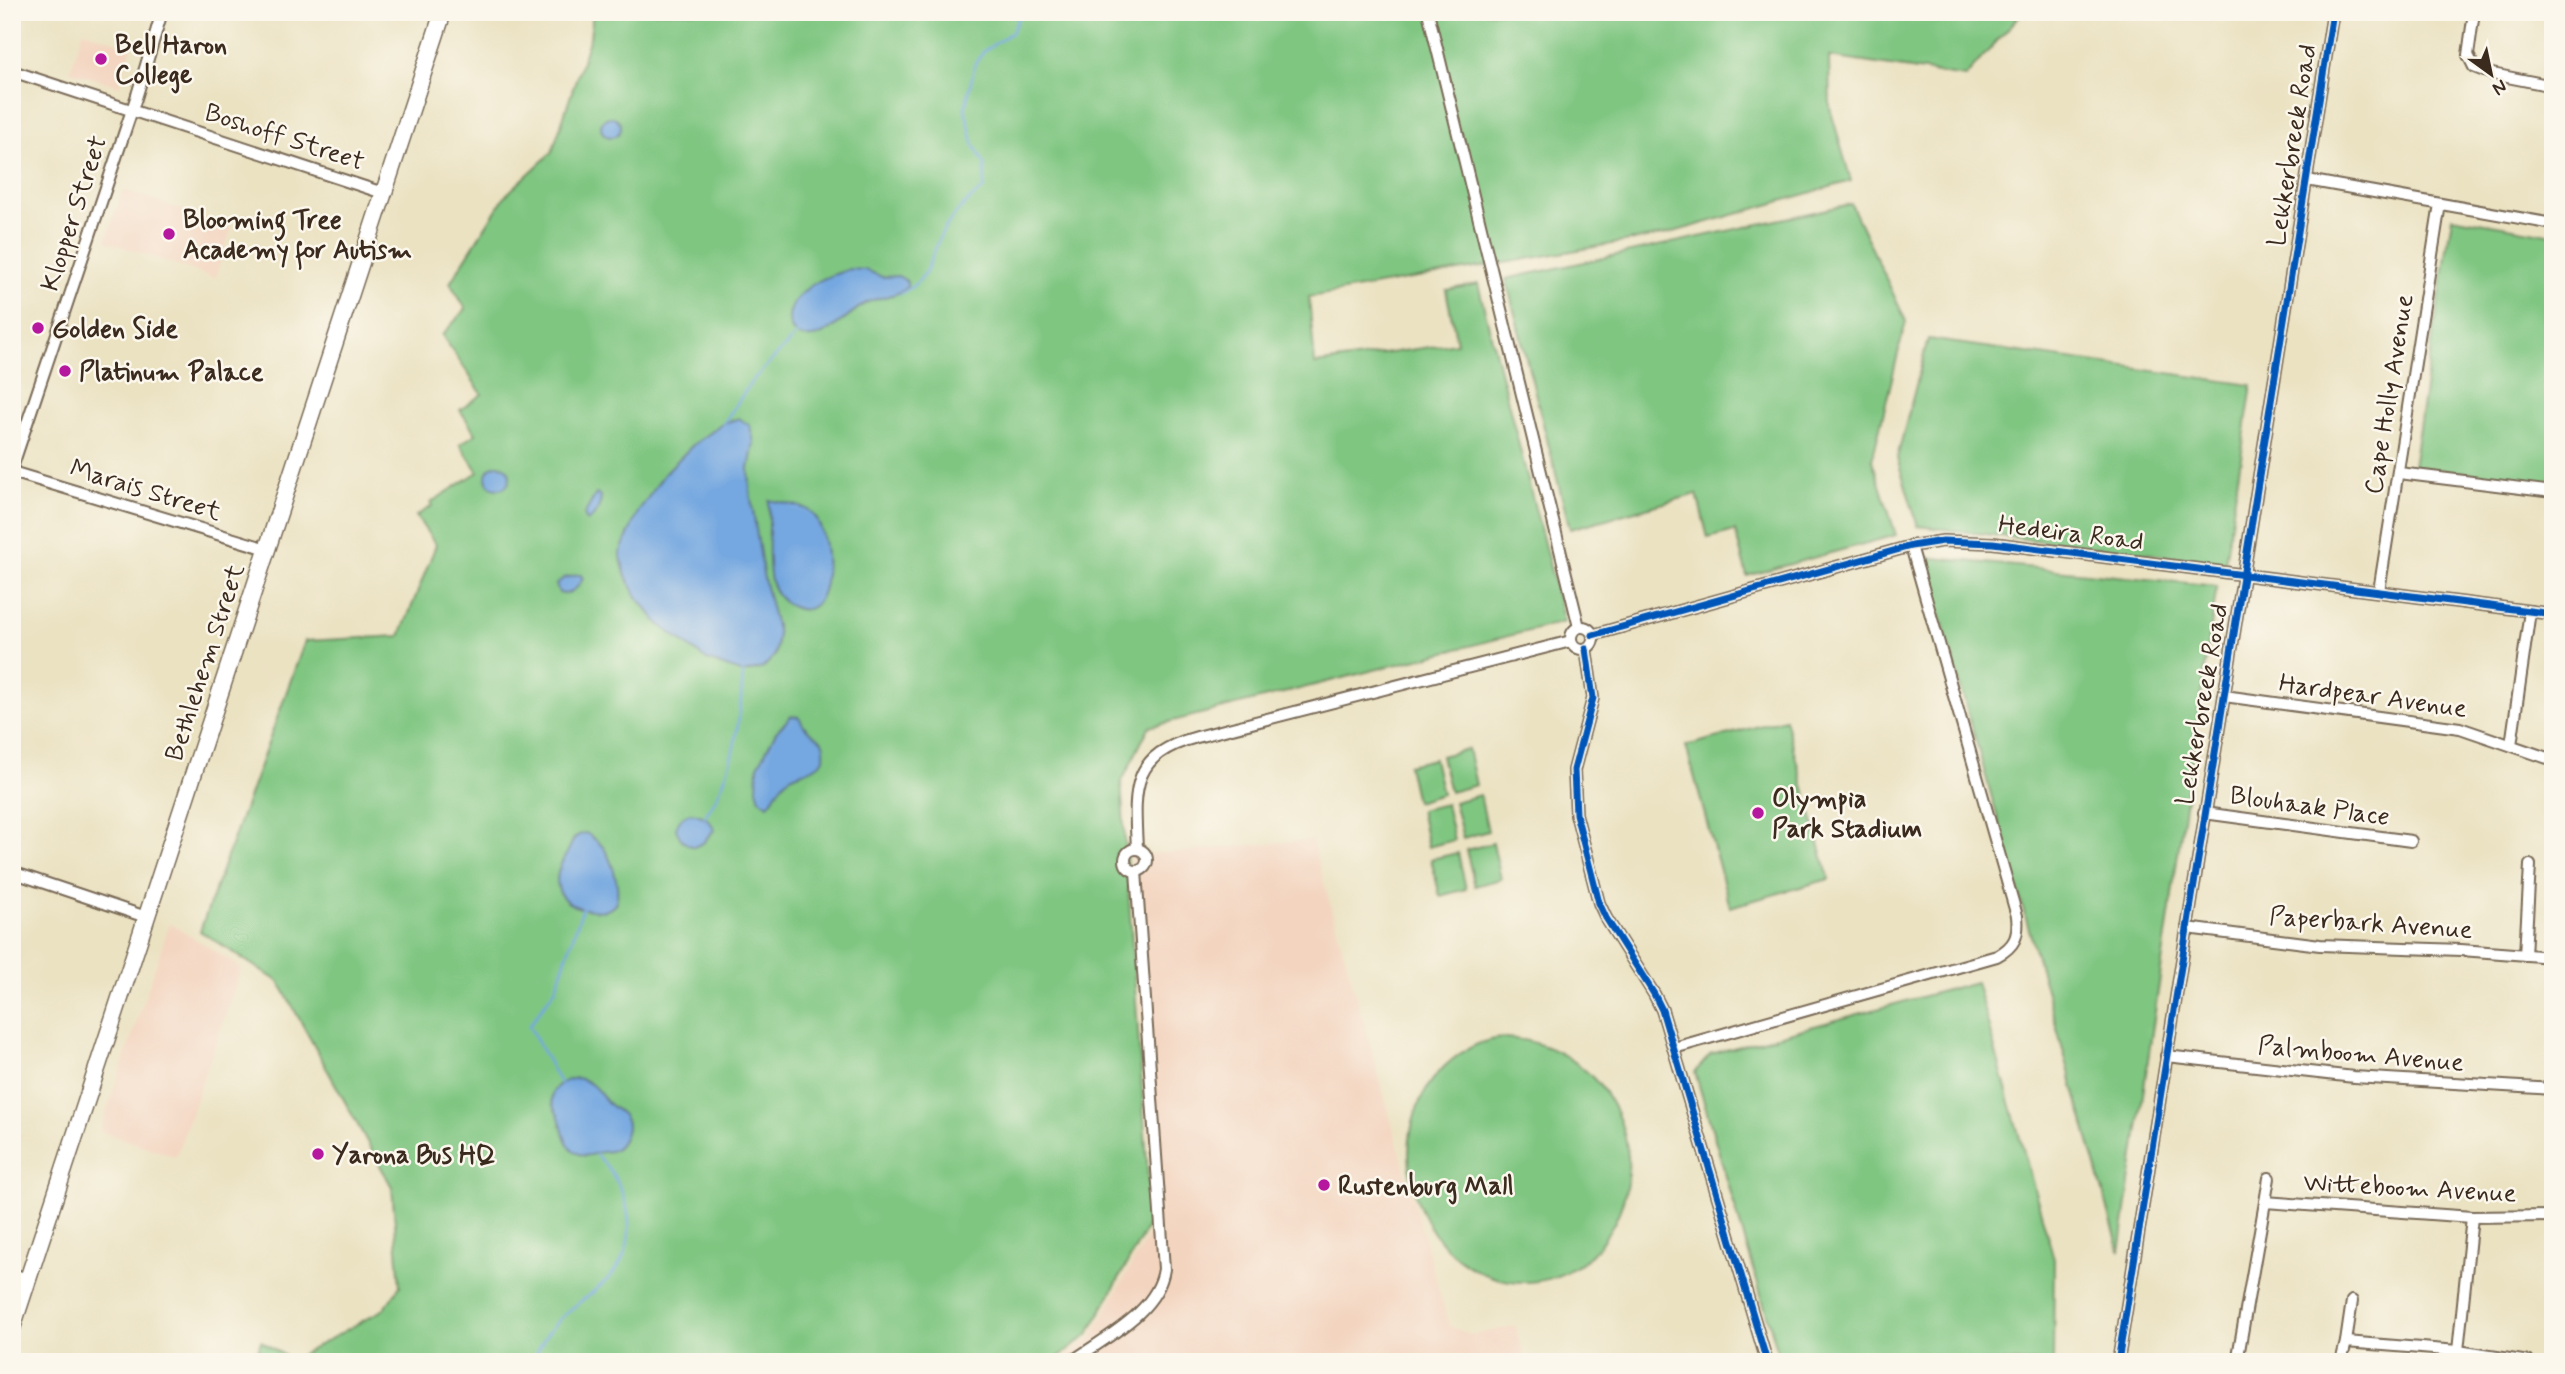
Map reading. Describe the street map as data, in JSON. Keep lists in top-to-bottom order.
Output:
{
  "streets": {
    "main road": ["Bethlehem Street"],
    "street": [
      "Boshoff Street",
      "Lekkerbreek Road",
      "Klopper Street",
      "Cape Holly Avenue",
      "Marais Street",
      "Hedeira Road",
      "Hardpear Avenue",
      "Blouhaak Place",
      "Paperbark Avenue",
      "Palmboom Avenue",
      "Witteboom Avenue"
    ]
  },
  "crossings": [
    ["Boshoff Street", "Klopper Street"],
    ["Boshoff Street", "Bethlehem Street"],
    ["Lekkerbreek Road", "Hedeira Road"],
    ["Lekkerbreek Road", "Hardpear Avenue"],
    ["Lekkerbreek Road", "Blouhaak Place"],
    ["Lekkerbreek Road", "Paperbark Avenue"],
    ["Lekkerbreek Road", "Palmboom Avenue"],
    ["Klopper Street", "Marais Street"],
    ["Cape Holly Avenue", "Hedeira Road"],
    ["Marais Street", "Bethlehem Street"]
  ],
  "places": [
    "Bell Haron College",
    "Blooming Tree Academy for Autism",
    "Golden Side",
    "Platinum Palace",
    "Olympia Park Stadium",
    "Yarona Bus HQ",
    "Rustenburg Mall"
  ],
  "north": "bottom right"
}
